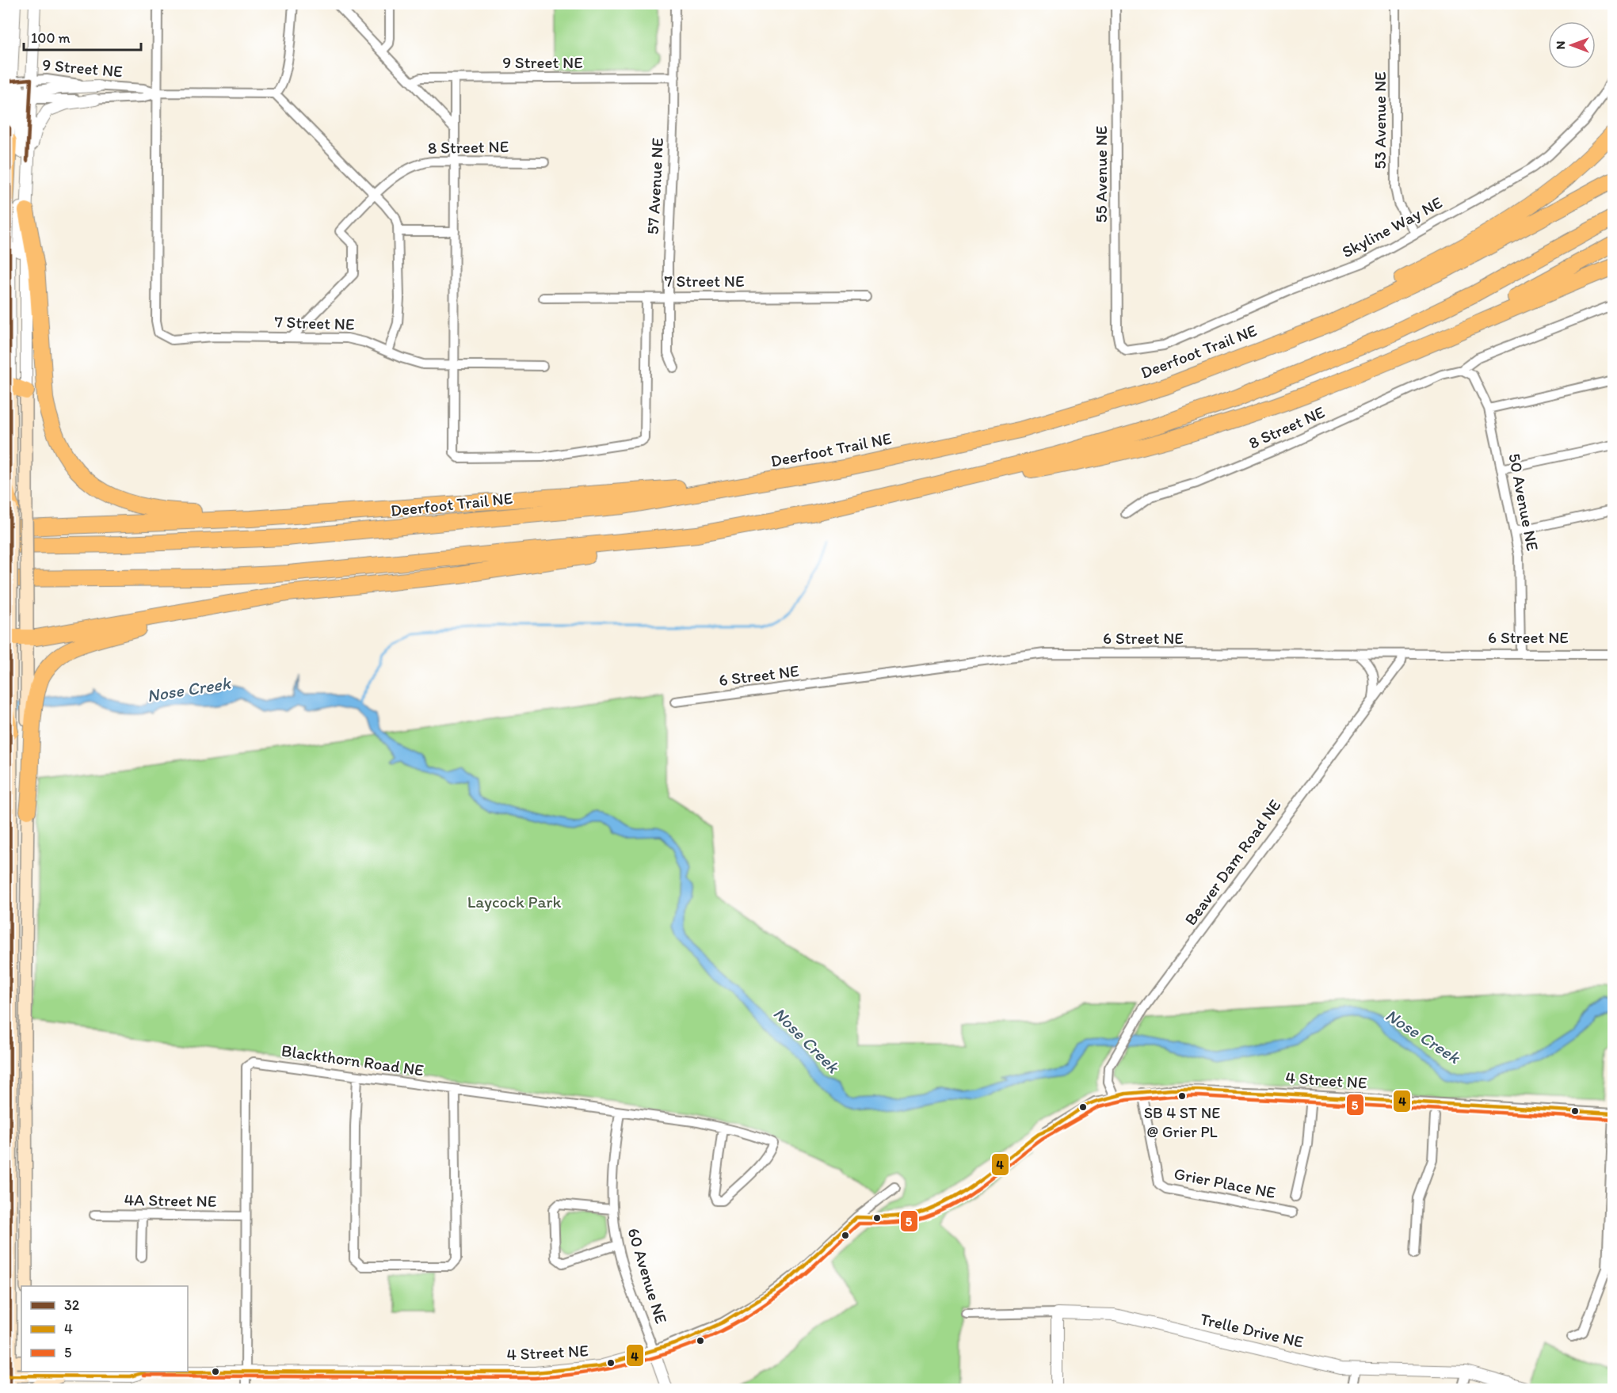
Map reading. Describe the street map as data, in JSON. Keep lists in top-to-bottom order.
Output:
{
  "streets": {
    "highway": ["Deerfoot Trail NE"],
    "main road": ["4 Street NE"],
    "street": [
      "9 Street NE",
      "53 Avenue NE",
      "8 Street NE",
      "55 Avenue NE",
      "57 Avenue NE",
      "Skyline Way NE",
      "7 Street NE",
      "50 Avenue NE",
      "6 Street NE",
      "Beaver Dam Road NE",
      "Blackthorn Road NE",
      "Grier Place NE",
      "4A Street NE",
      "60 Avenue NE",
      "Trelle Drive NE"
    ]
  },
  "crossings": [
    ["9 Street NE", "57 Avenue NE"],
    ["9 Street NE", "7 Street NE"],
    ["53 Avenue NE", "Skyline Way NE"],
    ["8 Street NE", "7 Street NE"],
    ["8 Street NE", "50 Avenue NE"],
    ["55 Avenue NE", "Skyline Way NE"],
    ["57 Avenue NE", "7 Street NE"],
    ["50 Avenue NE", "6 Street NE"],
    ["6 Street NE", "Beaver Dam Road NE"],
    ["Beaver Dam Road NE", "4 Street NE"],
    ["Blackthorn Road NE", "4 Street NE"],
    ["Blackthorn Road NE", "4A Street NE"],
    ["Blackthorn Road NE", "60 Avenue NE"],
    ["4 Street NE", "Grier Place NE"],
    ["4 Street NE", "60 Avenue NE"]
  ],
  "water": ["Nose Creek"],
  "parks": ["Laycock Park"],
  "places": ["SB 4 ST NE @ Grier PL"],
  "lines": ["transit line 32", "transit line 4", "transit line 5"],
  "legend": ["32", "4", "5"],
  "scale_bar": "100 m",
  "north": "left"
}
